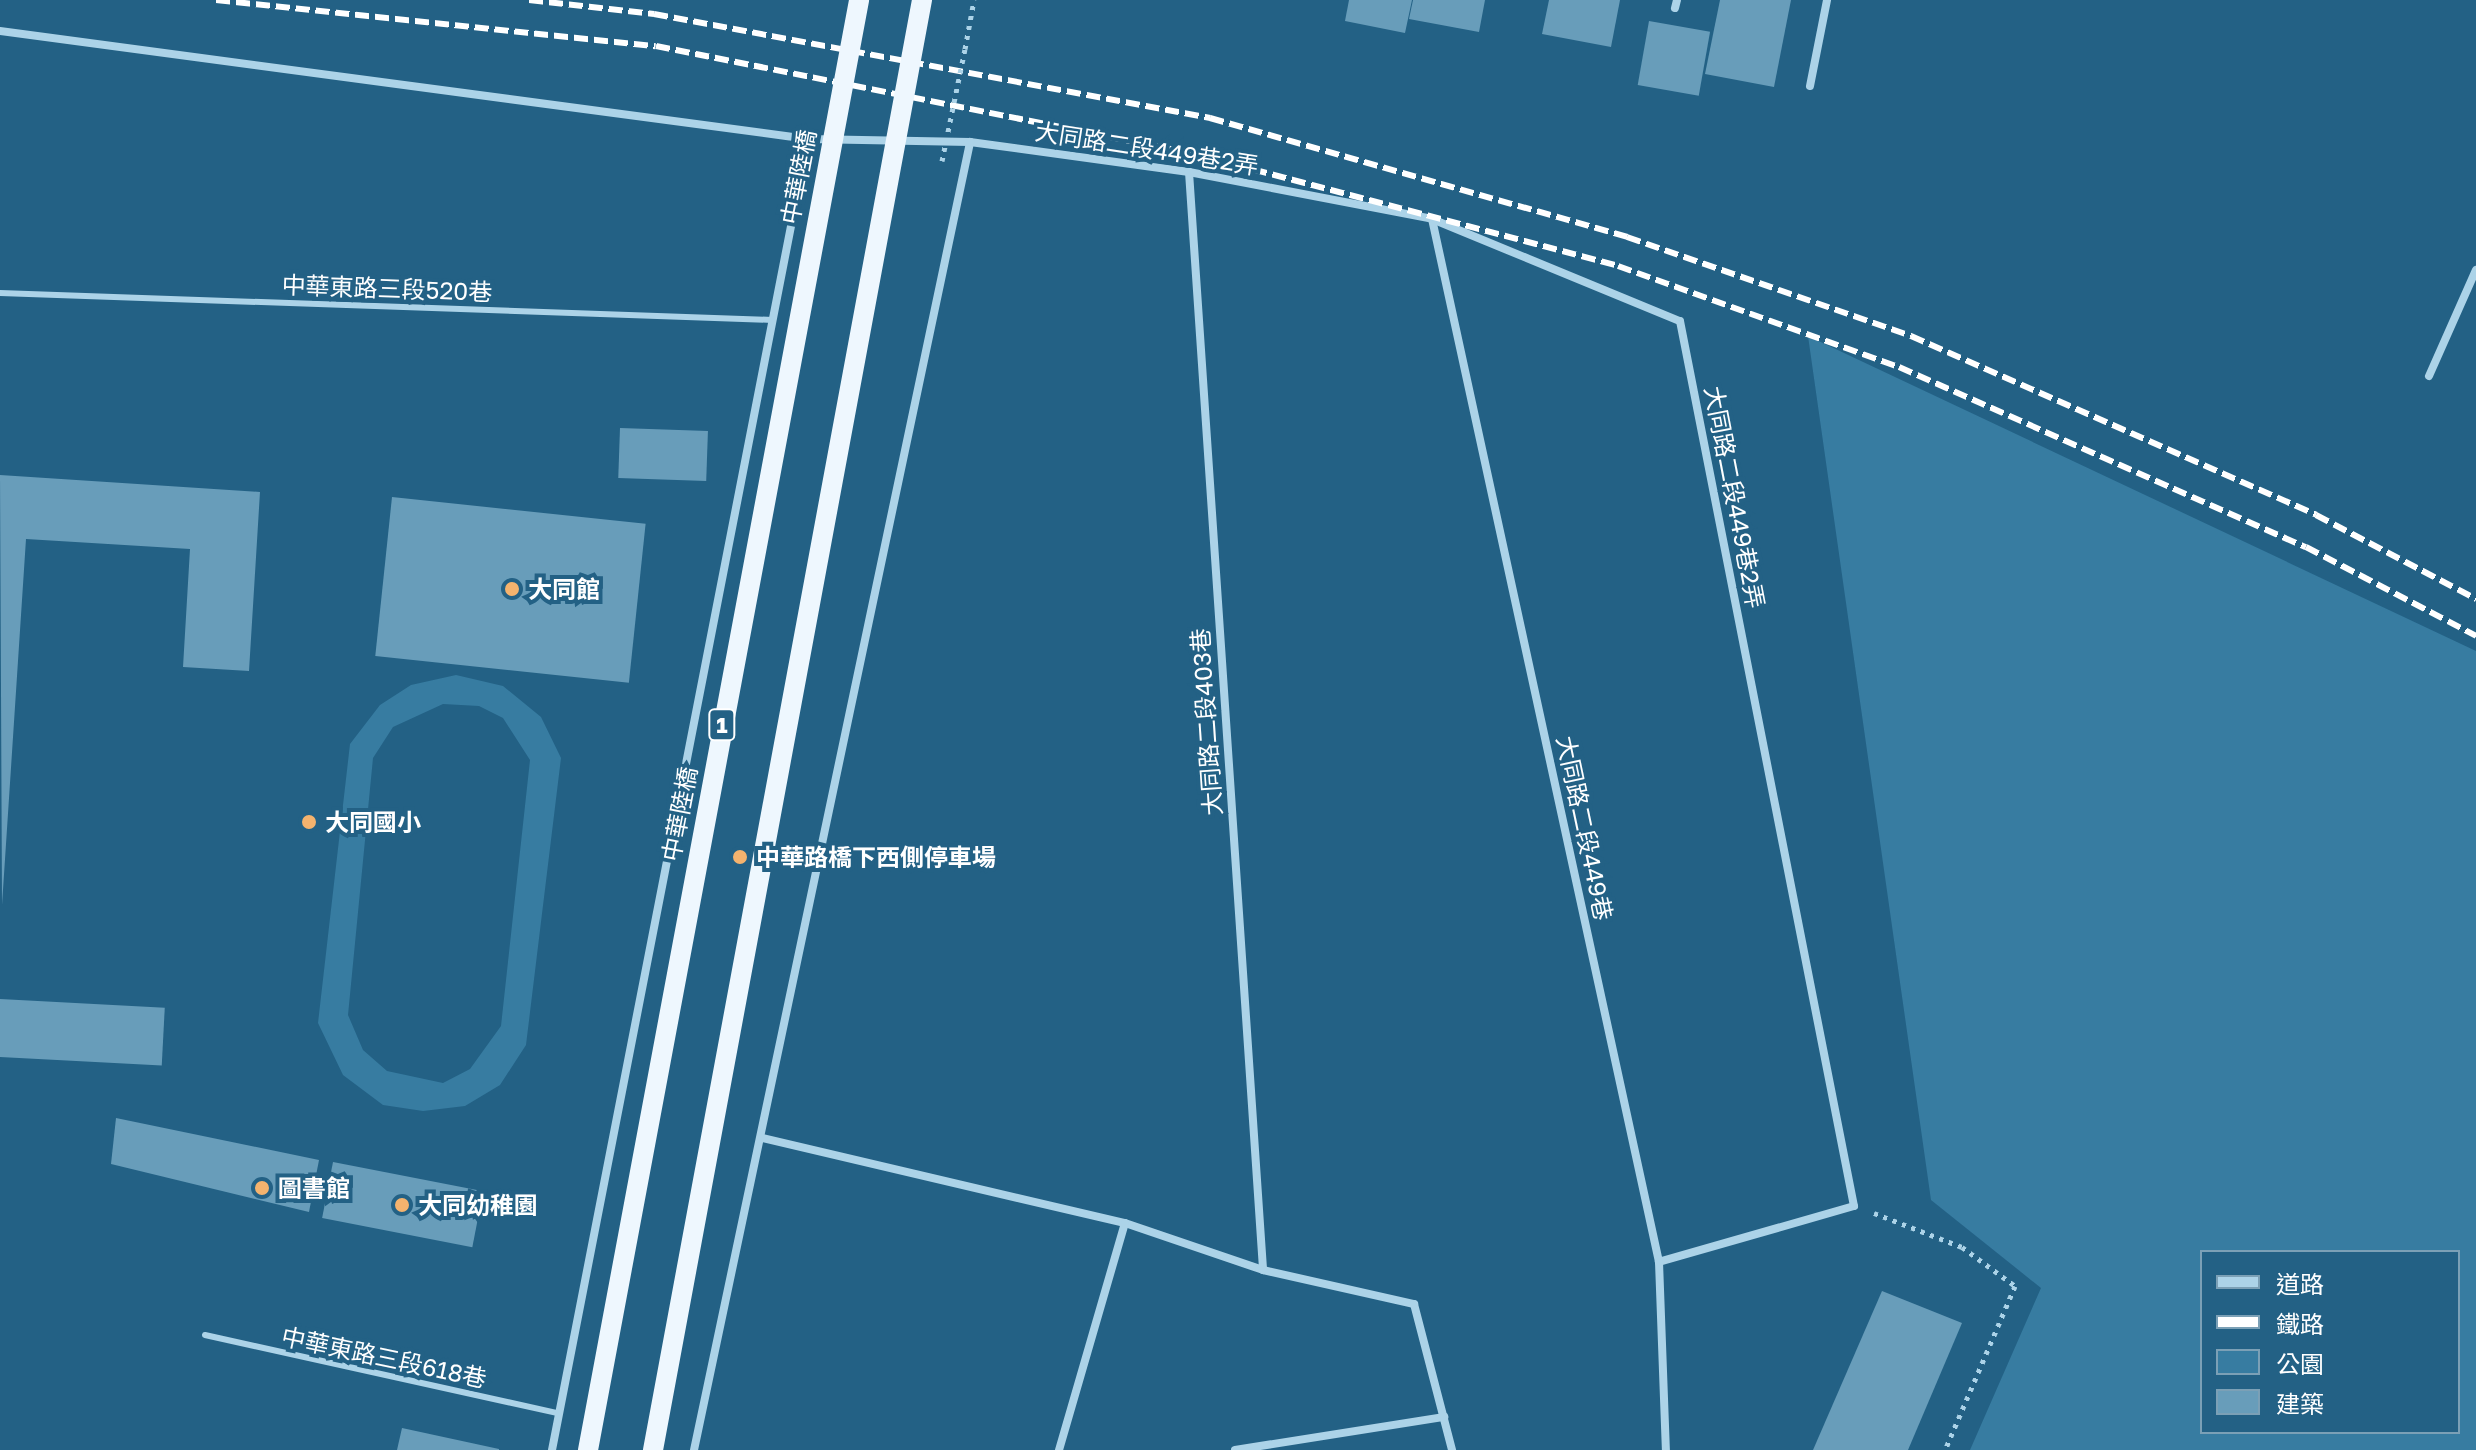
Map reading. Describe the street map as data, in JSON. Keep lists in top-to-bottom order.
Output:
{
  "streets": {
    "main road": ["中華陸橋", "1"],
    "street": ["大同路二段449巷2弄", "大同路二段403巷", "大同路二段449巷"],
    "lane": ["中華東路三段520巷", "中華東路三段618巷"]
  },
  "crossings": [
    ["大同路二段449巷2弄", "大同路二段403巷"],
    ["大同路二段449巷2弄", "大同路二段449巷"]
  ],
  "places": [
    "大同館",
    "大同國小",
    "中華路橋下西側停車場",
    "圖書館",
    "大同幼稚園"
  ],
  "legend": [
    "道路",
    "鐵路",
    "公園",
    "建築"
  ]
}
